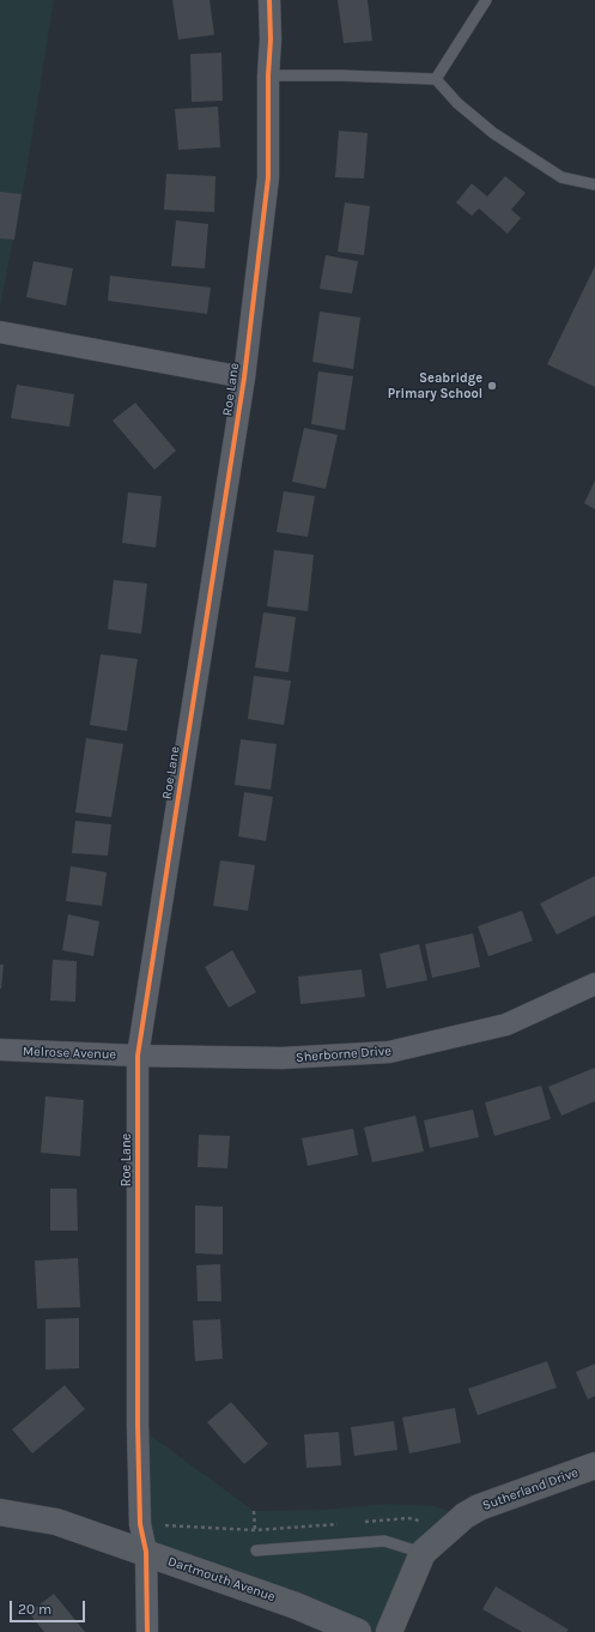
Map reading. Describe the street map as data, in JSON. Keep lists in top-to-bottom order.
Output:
{
  "streets": {
    "street": [
      "Roe Lane",
      "Melrose Avenue",
      "Sherborne Drive",
      "Sutherland Drive",
      "Dartmouth Avenue"
    ]
  },
  "crossings": [
    ["Roe Lane", "Melrose Avenue"],
    ["Roe Lane", "Sherborne Drive"],
    ["Roe Lane", "Dartmouth Avenue"],
    ["Melrose Avenue", "Sherborne Drive"]
  ],
  "places": ["Seabridge Primary School"],
  "scale_bar": "20 m"
}
